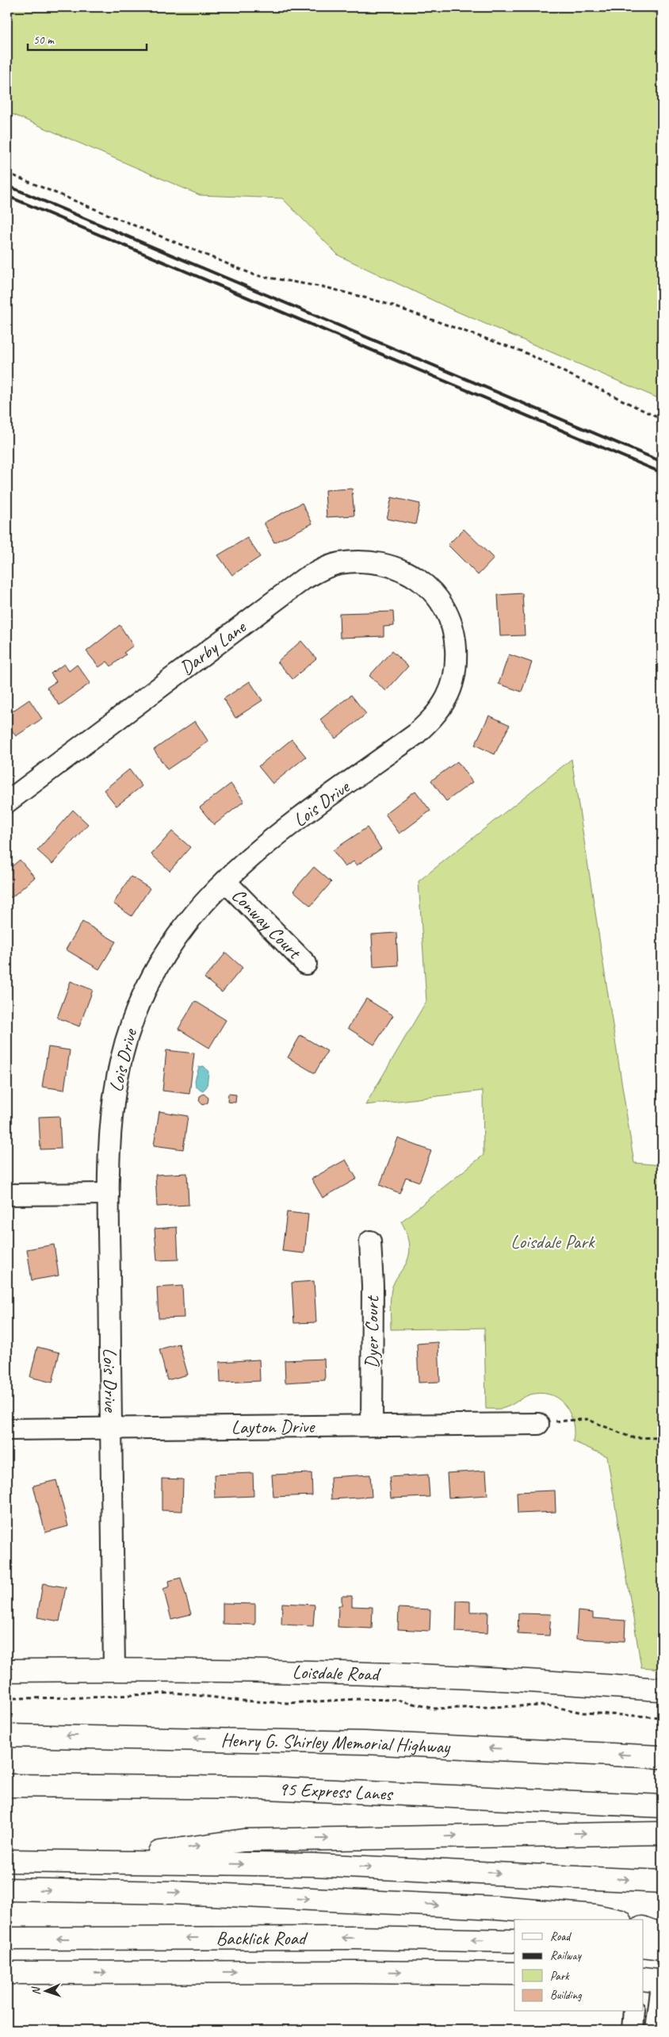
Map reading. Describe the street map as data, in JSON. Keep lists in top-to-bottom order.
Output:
{
  "streets": {
    "main road": [
      "Loisdale Road",
      "Henry G. Shirley Memorial Highway",
      "95 Express Lanes",
      "Backlick Road"
    ],
    "street": [
      "Darby Lane",
      "Lois Drive",
      "Conway Court",
      "Dyer Court",
      "Layton Drive"
    ]
  },
  "crossings": [
    ["Darby Lane", "Lois Drive"],
    ["Lois Drive", "Conway Court"],
    ["Lois Drive", "Layton Drive"],
    ["Lois Drive", "Loisdale Road"],
    ["Dyer Court", "Layton Drive"]
  ],
  "parks": ["Loisdale Park"],
  "legend": [
    "Road",
    "Railway",
    "Park",
    "Building"
  ],
  "scale_bar": "50 m",
  "north": "left"
}
